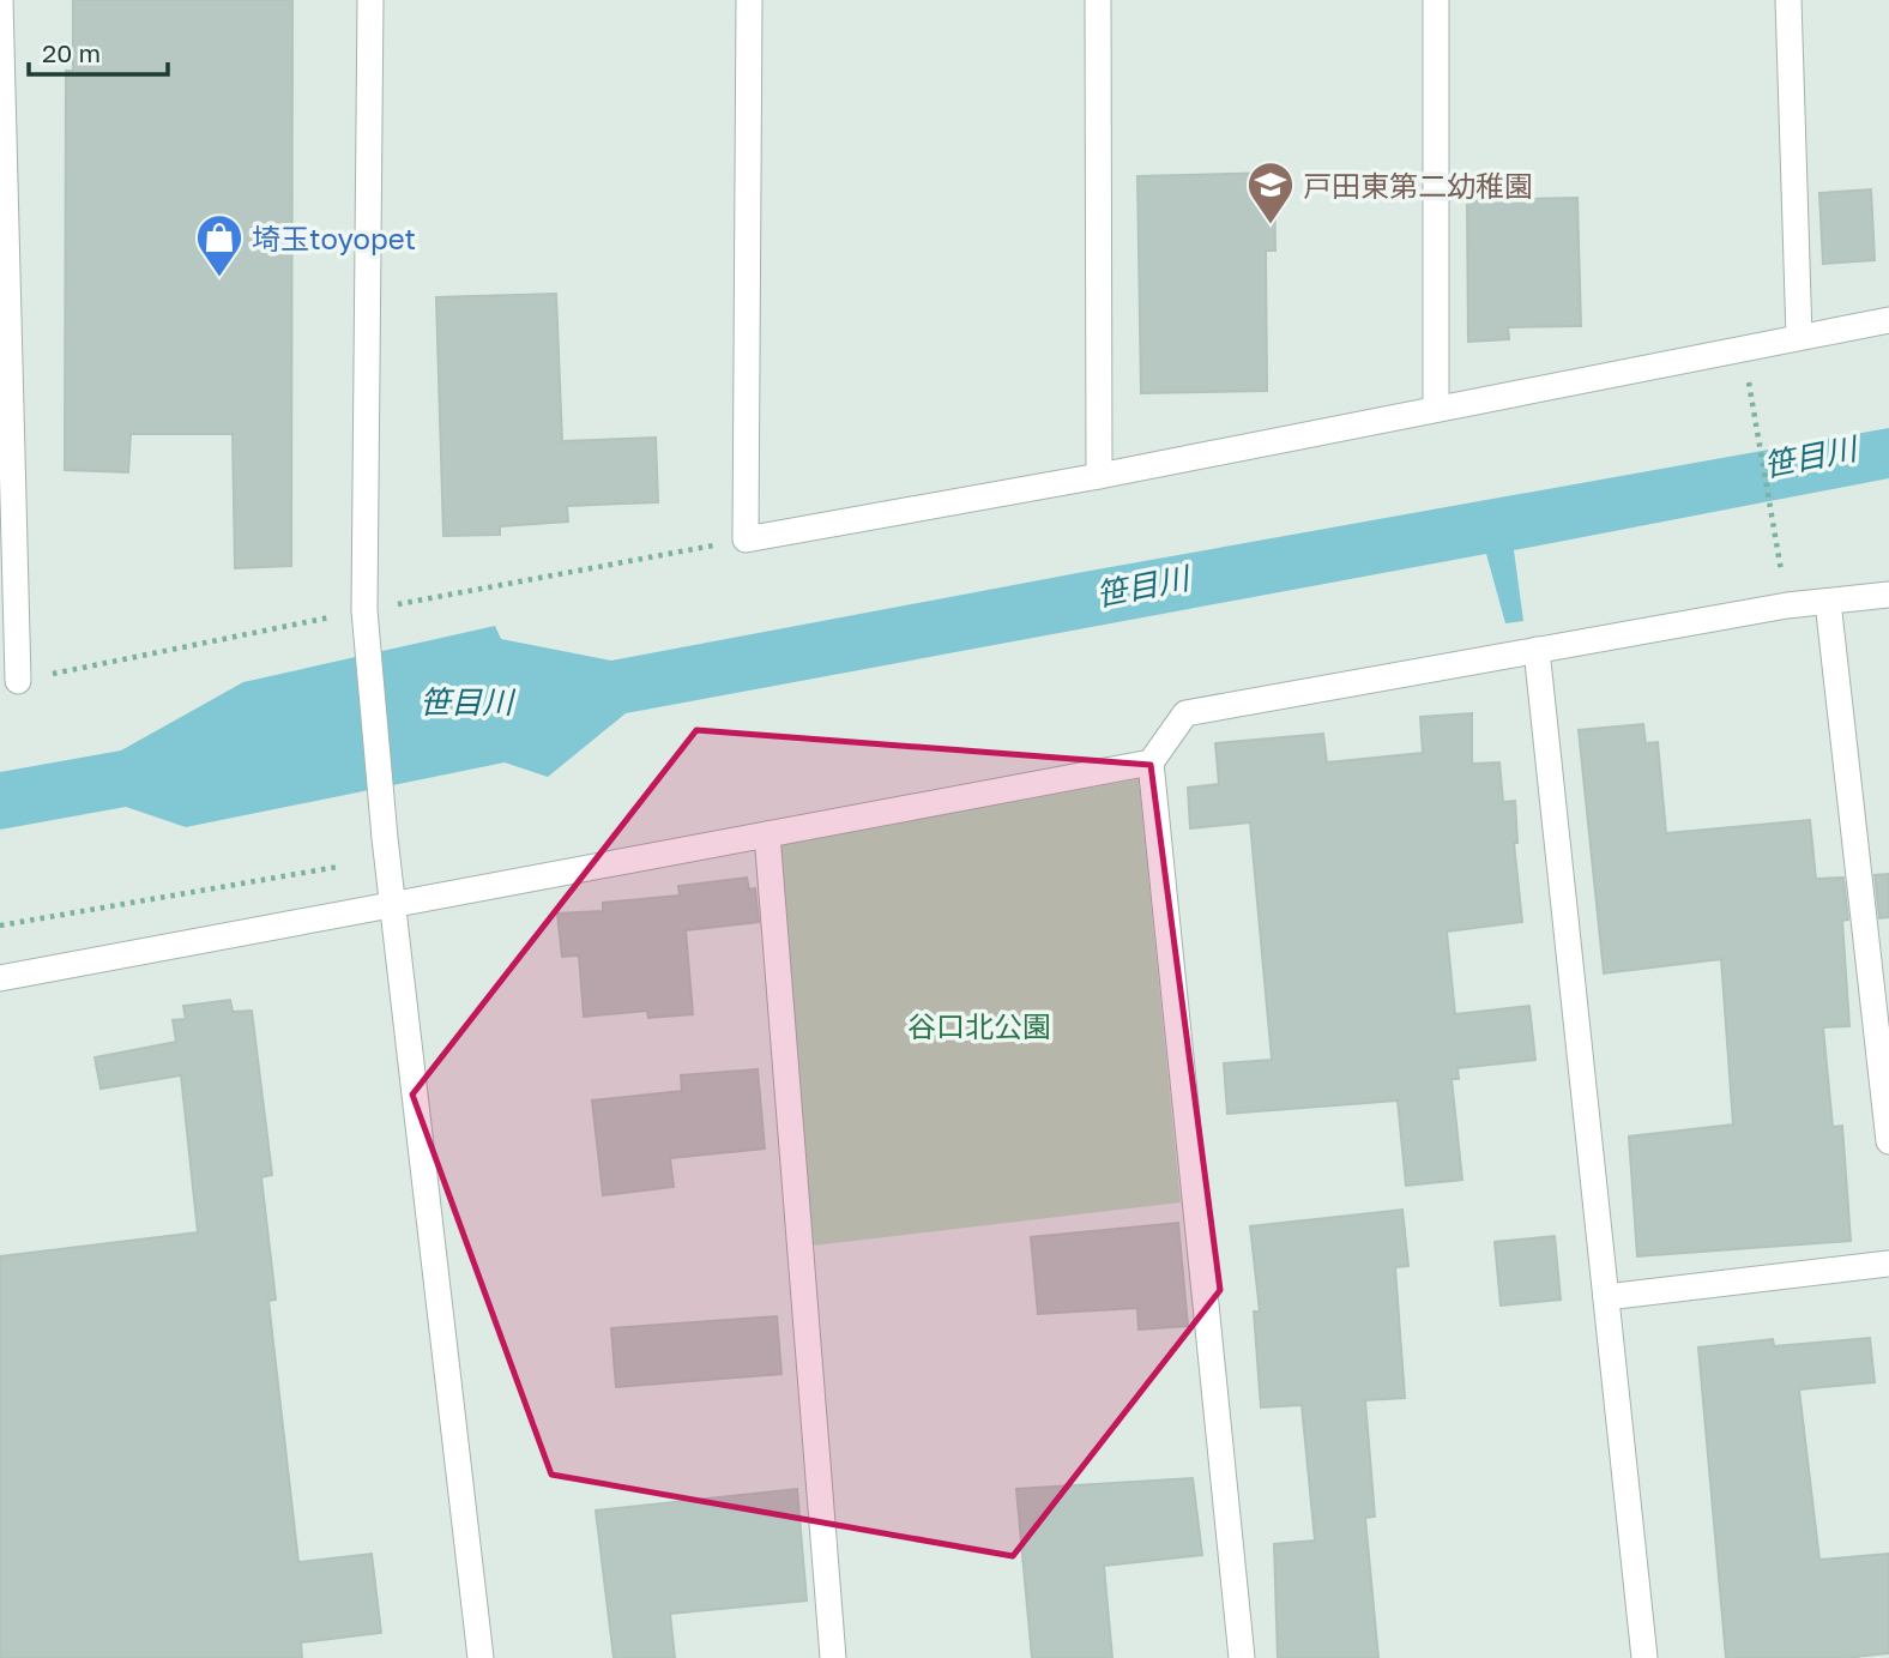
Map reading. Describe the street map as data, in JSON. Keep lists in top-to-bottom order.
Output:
{
  "water": ["笹目川"],
  "parks": ["谷口北公園"],
  "places": {
    "school or university": ["戸田東第二幼稚園"],
    "shop": ["埼玉toyopet"]
  },
  "scale_bar": "20 m"
}
